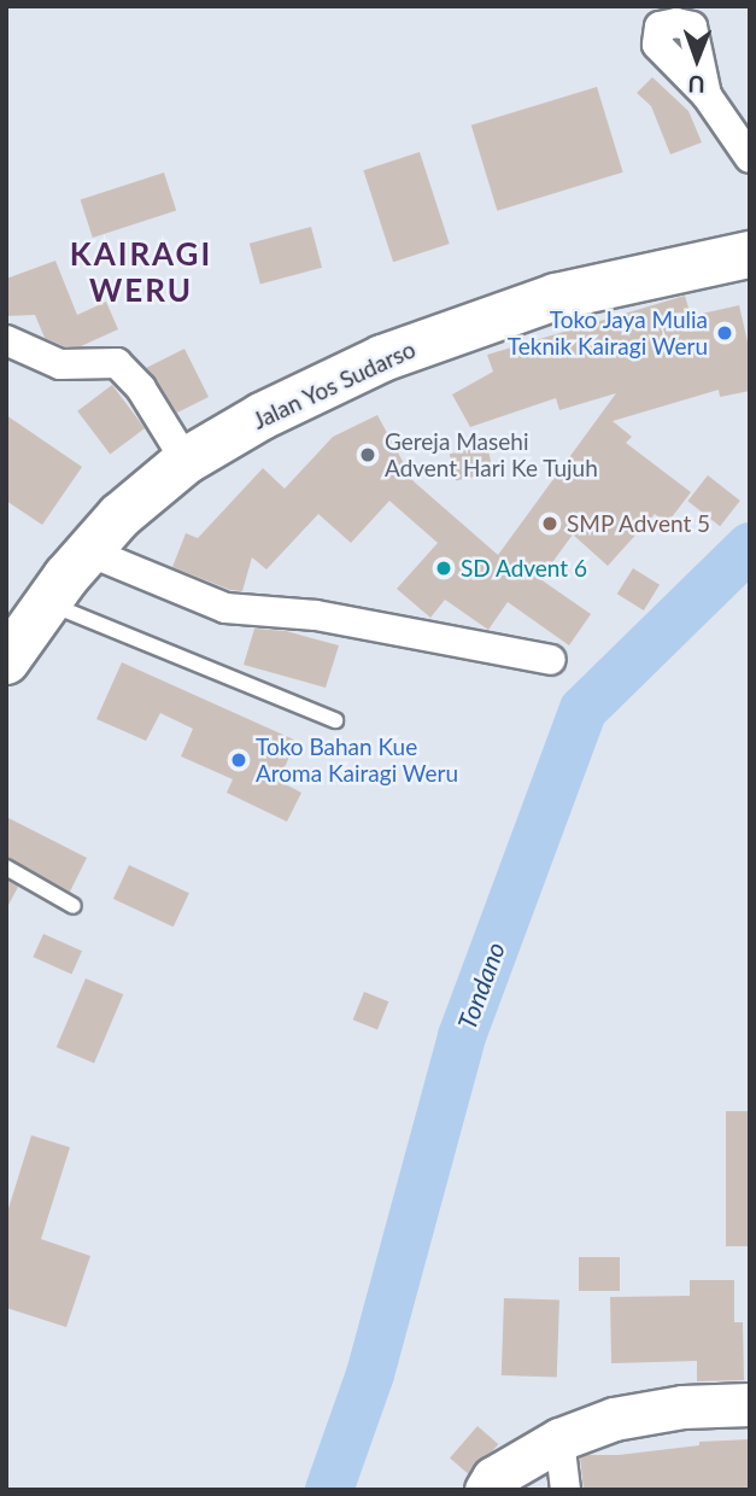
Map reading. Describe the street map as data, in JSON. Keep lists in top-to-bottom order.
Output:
{
  "streets": {
    "highway": ["Jalan Yos Sudarso"]
  },
  "districts": ["KAIRAGI WERU"],
  "water": ["Tondano"],
  "places": [
    "Toko Jaya Mulia Teknik Kairagi Weru",
    "Gereja Masehi Advent Hari Ke Tujuh",
    "SMP Advent 5",
    "SD Advent 6",
    "Toko Bahan Kue Aroma Kairagi Weru"
  ],
  "north": "bottom"
}
